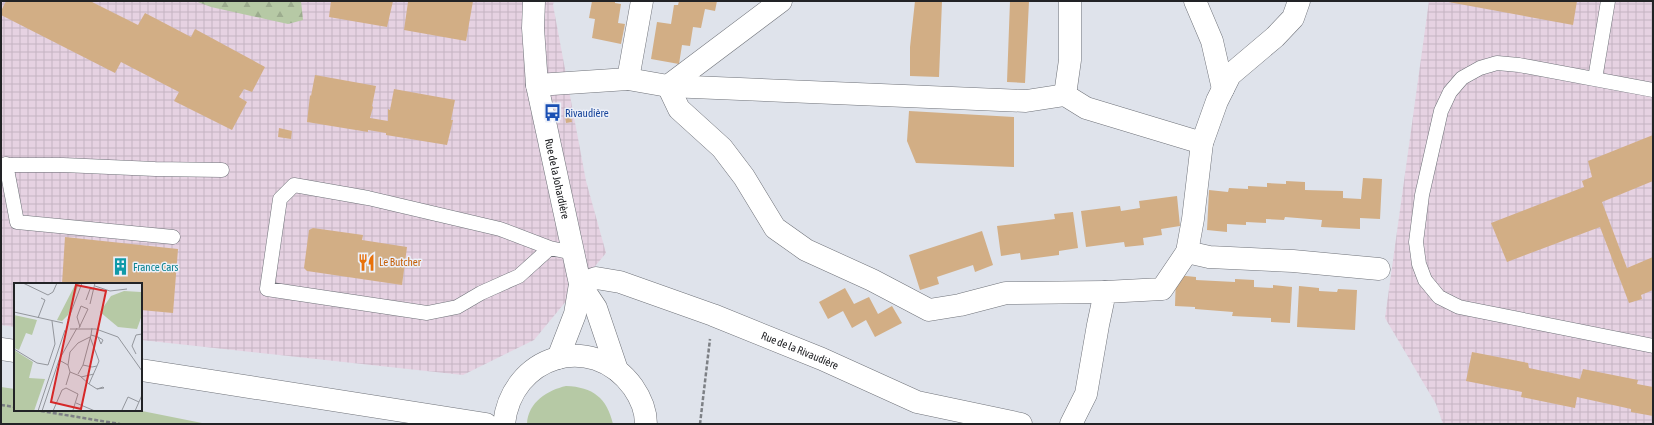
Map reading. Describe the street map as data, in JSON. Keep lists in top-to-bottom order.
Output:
{
  "streets": {
    "street": ["Rue de la Johardière", "Rue de la Rivaudière"]
  },
  "crossings": [
    ["Rue de la Johardière", "Rue de la Rivaudière"]
  ],
  "places": {
    "bus stop": ["Rivaudière"],
    "restaurant": ["Le Butcher"],
    "building": ["France Cars"]
  }
}
